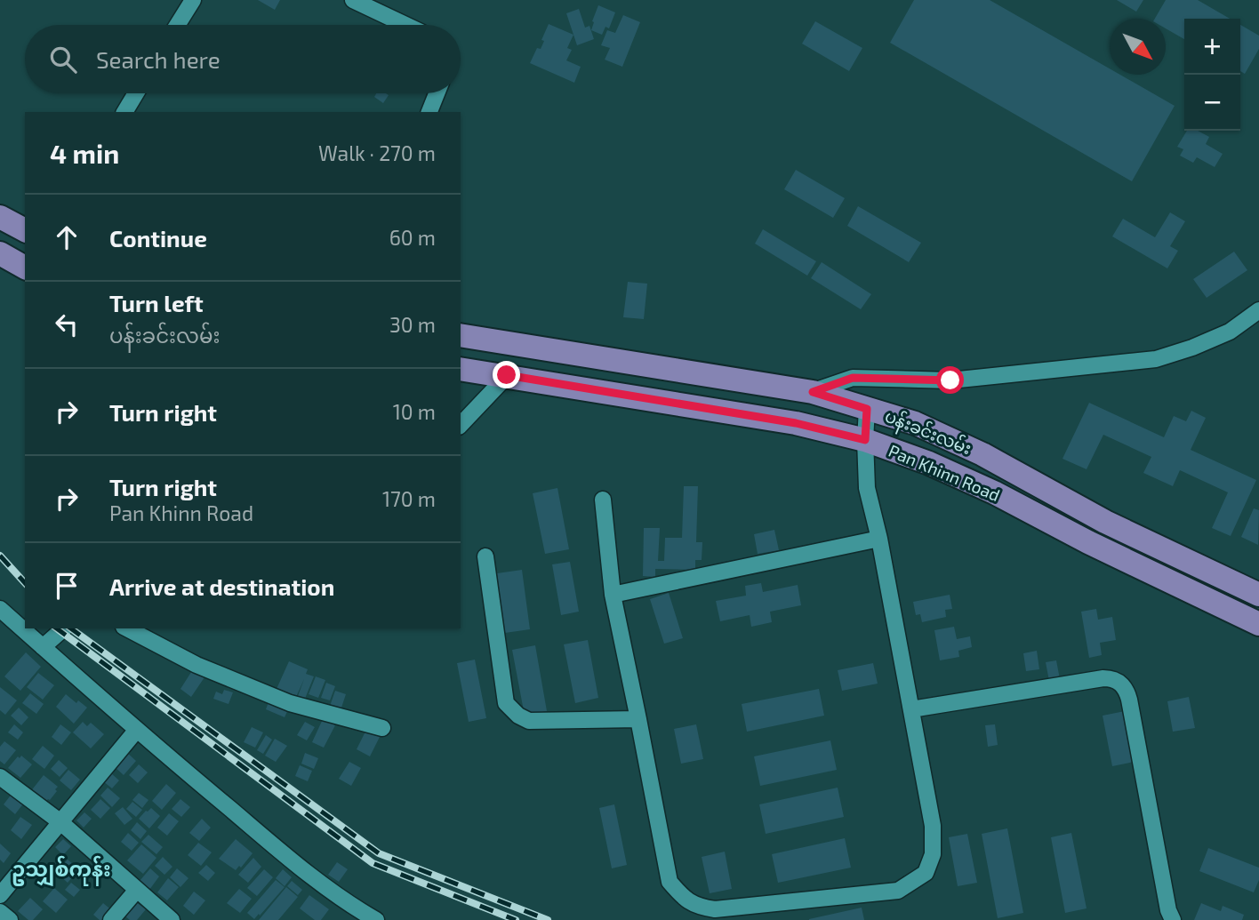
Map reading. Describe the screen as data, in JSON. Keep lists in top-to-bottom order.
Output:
{
  "streets": {
    "main road": ["ပန်းခင်းလမ်း", "Pan Khinn Road"]
  },
  "districts": ["ဥသျှစ်ကုန်း"],
  "north": "bottom right",
  "page": {
    "map_buttons": ["+", "−"],
    "search": "Search here",
    "heading": ["4 min", "Walk · 270 m"],
    "list": [
      ["Continue", "60 m"],
      ["Turn left", "ပန်းခင်းလမ်း", "30 m"],
      ["Turn right", "10 m"],
      ["Turn right", "Pan Khinn Road", "170 m"],
      "Arrive at destination"
    ]
  }
}
